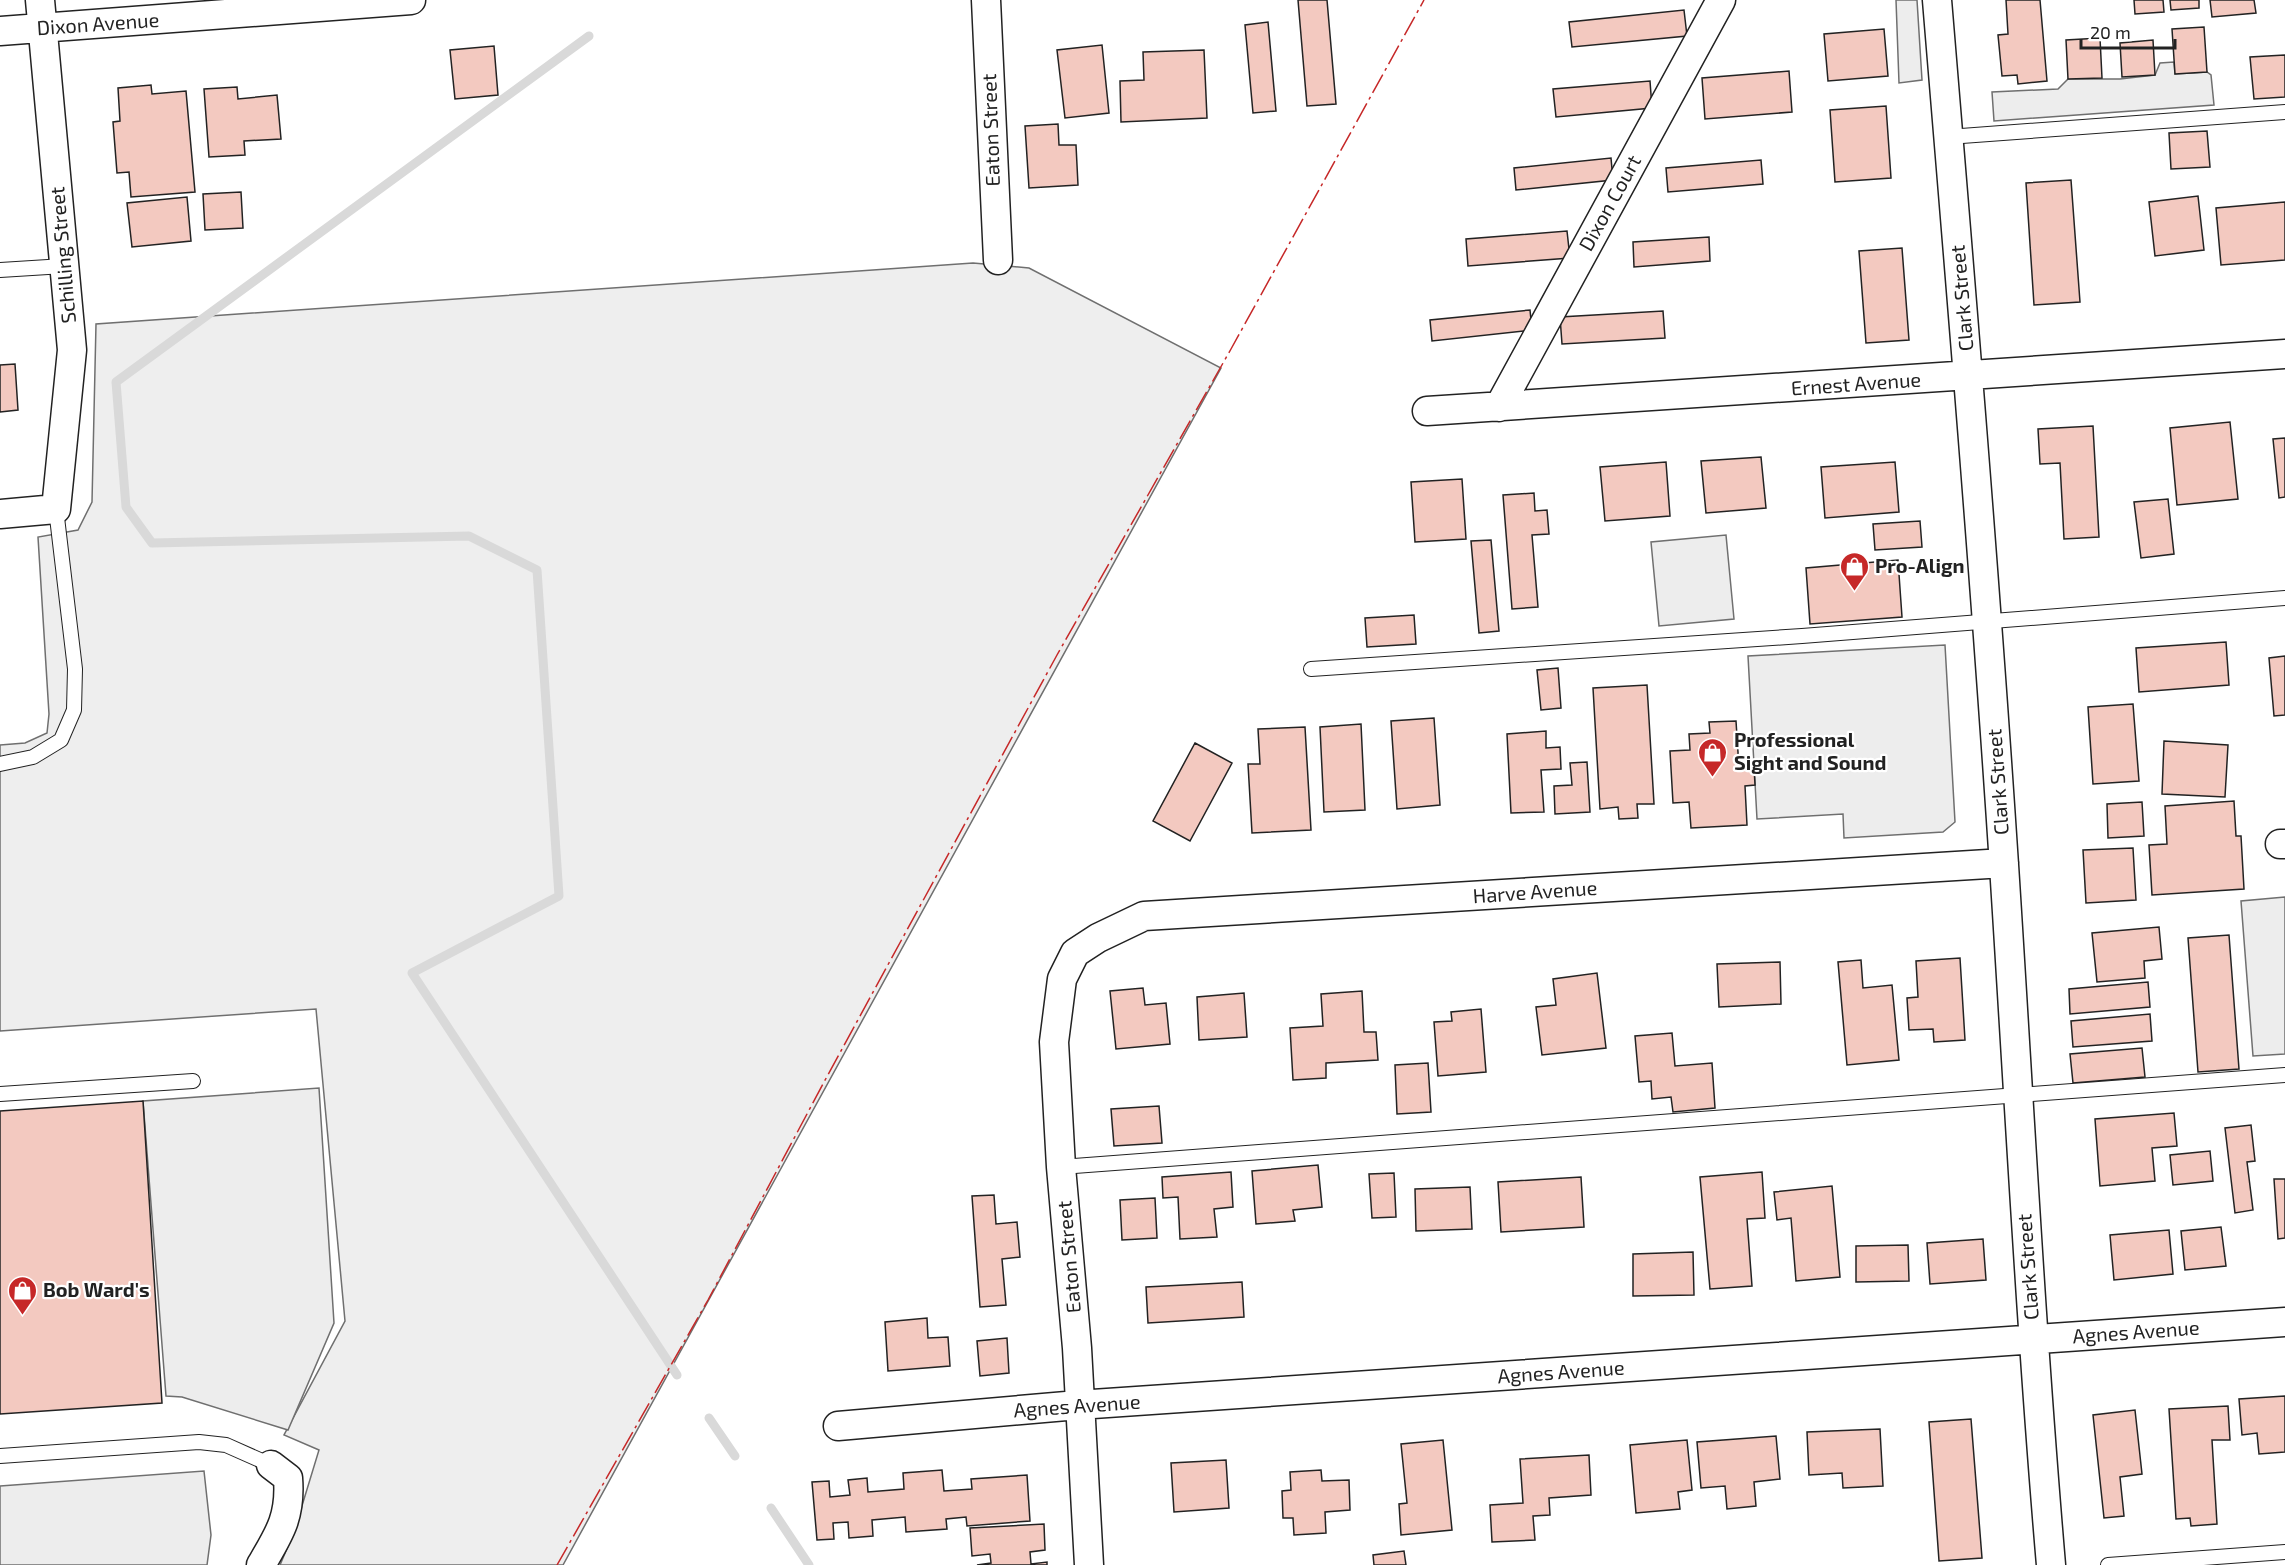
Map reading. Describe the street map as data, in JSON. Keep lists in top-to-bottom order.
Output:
{
  "streets": {
    "street": [
      "Dixon Avenue",
      "Eaton Street",
      "Dixon Court",
      "Schilling Street",
      "Clark Street",
      "Ernest Avenue",
      "Harve Avenue",
      "Agnes Avenue"
    ]
  },
  "crossings": [
    ["Dixon Avenue", "Schilling Street"],
    ["Eaton Street", "Harve Avenue"],
    ["Eaton Street", "Agnes Avenue"],
    ["Dixon Court", "Ernest Avenue"],
    ["Clark Street", "Ernest Avenue"],
    ["Clark Street", "Harve Avenue"],
    ["Clark Street", "Agnes Avenue"]
  ],
  "places": {
    "shop": ["Pro-Align", "Professional Sight and Sound", "Bob Ward's"]
  },
  "scale_bar": "20 m"
}
